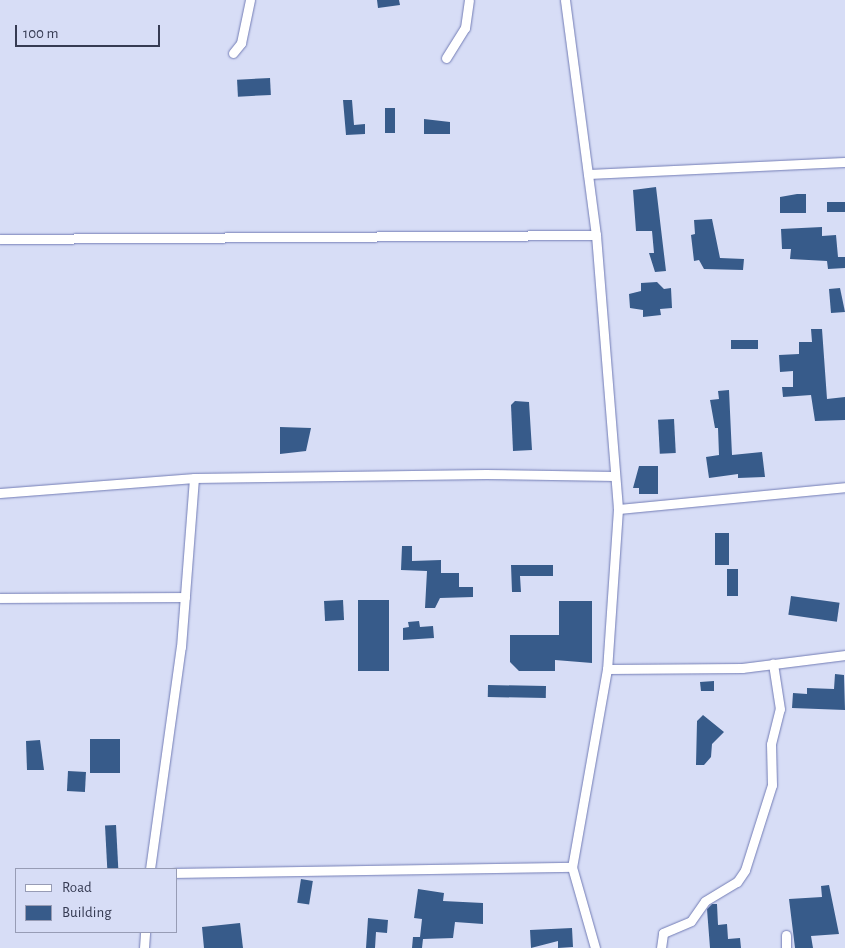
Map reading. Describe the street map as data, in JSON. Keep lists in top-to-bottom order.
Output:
{
  "legend": ["Road", "Building"],
  "scale_bar": "100 m"
}
